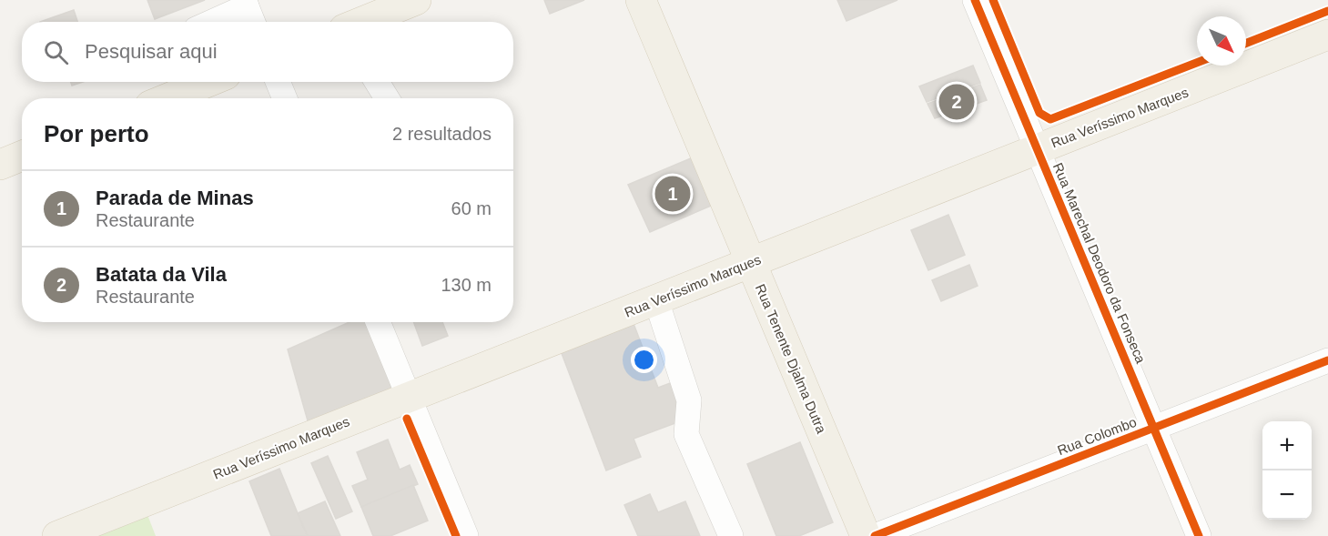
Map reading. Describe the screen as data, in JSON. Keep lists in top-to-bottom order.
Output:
{
  "streets": {
    "main road": ["Rua Veríssimo Marques", "Rua Tenente Djalma Dutra"],
    "street": ["Rua Marechal Deodoro da Fonseca", "Rua Colombo"]
  },
  "crossings": [
    ["Rua Veríssimo Marques", "Rua Marechal Deodoro da Fonseca"],
    ["Rua Veríssimo Marques", "Rua Tenente Djalma Dutra"],
    ["Rua Marechal Deodoro da Fonseca", "Rua Colombo"]
  ],
  "north": "bottom right",
  "page": {
    "search": "Pesquisar aqui",
    "pins": ["2", "1"],
    "heading": ["Por perto", "2 resultados"],
    "list": [
      {
        "mark": "1",
        "name": "Parada de Minas",
        "note": "Restaurante",
        "value": "60 m"
      },
      {
        "mark": "2",
        "name": "Batata da Vila",
        "note": "Restaurante",
        "value": "130 m"
      }
    ],
    "map_buttons": ["+", "−"]
  }
}
